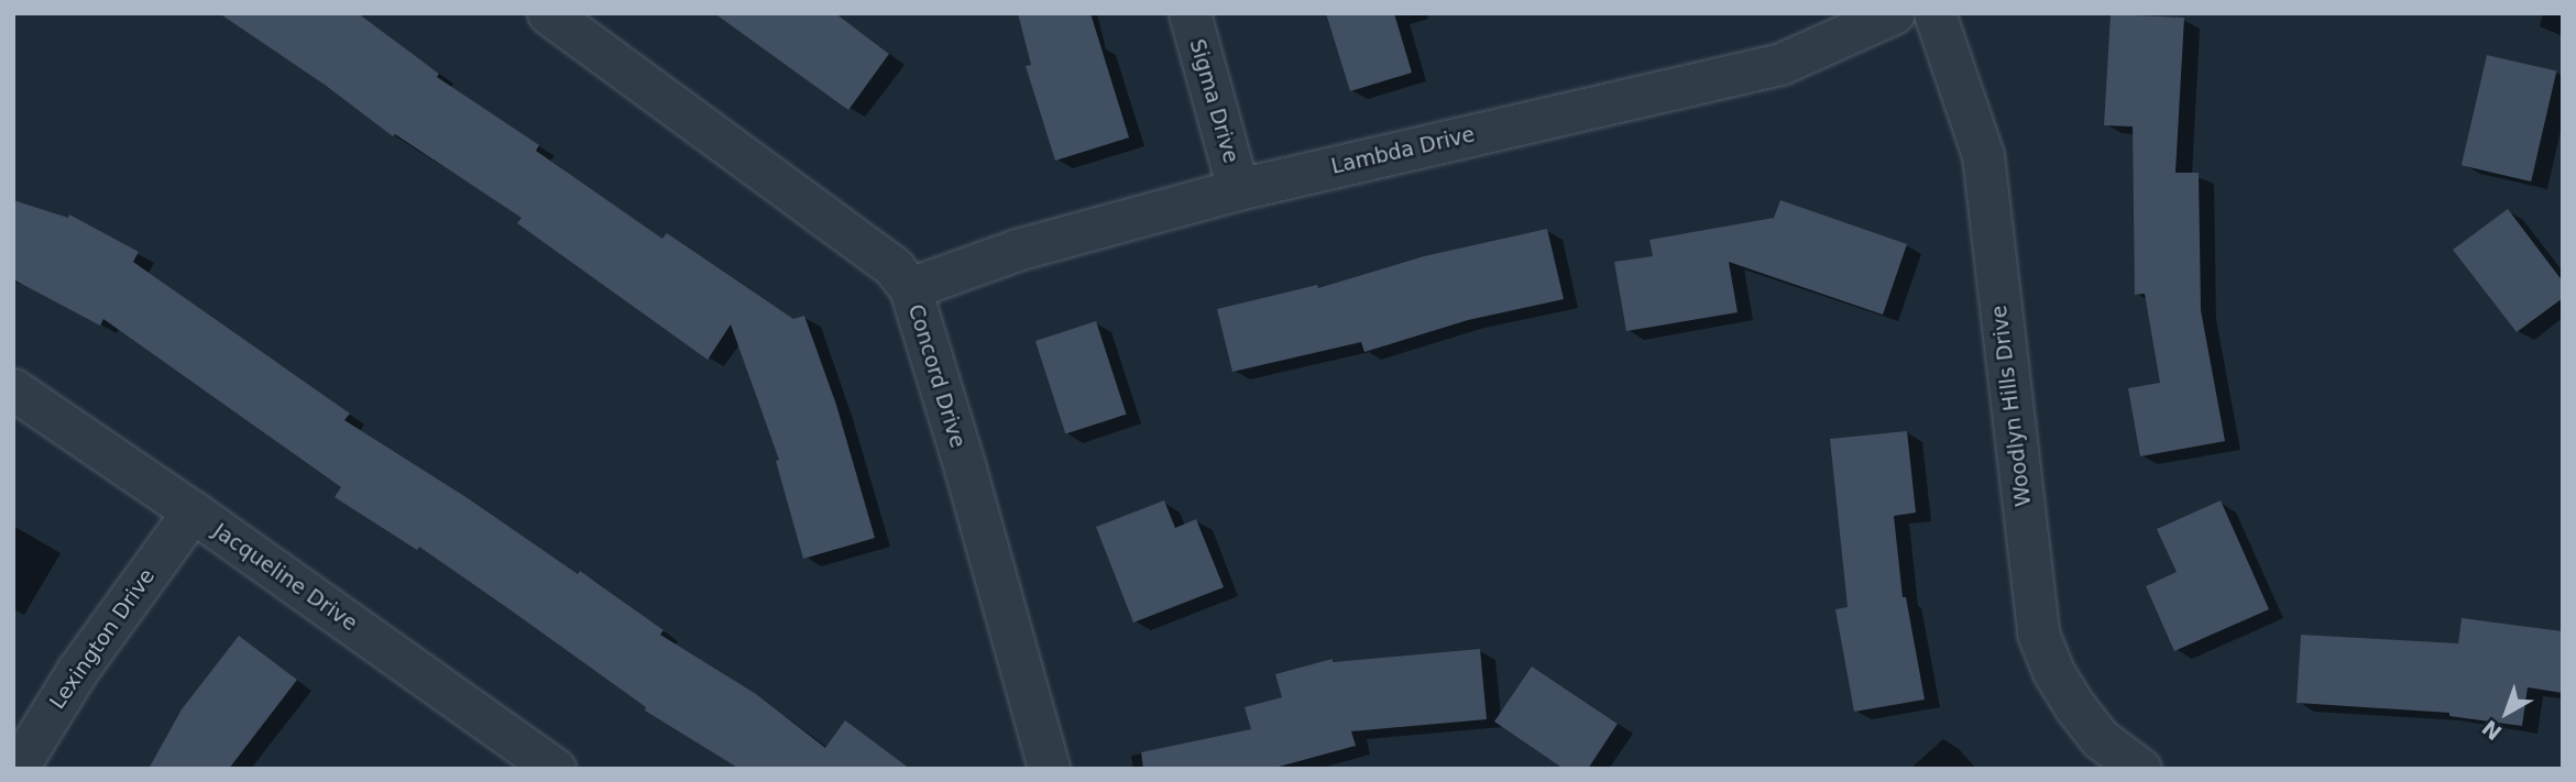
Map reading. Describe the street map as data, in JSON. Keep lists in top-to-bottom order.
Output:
{
  "streets": {
    "street": [
      "Sigma Drive",
      "Lambda Drive",
      "Concord Drive",
      "Woodlyn Hills Drive",
      "Jacqueline Drive",
      "Lexington Drive"
    ]
  },
  "crossings": [
    ["Sigma Drive", "Lambda Drive"],
    ["Lambda Drive", "Concord Drive"],
    ["Jacqueline Drive", "Lexington Drive"]
  ],
  "north": "bottom left"
}
